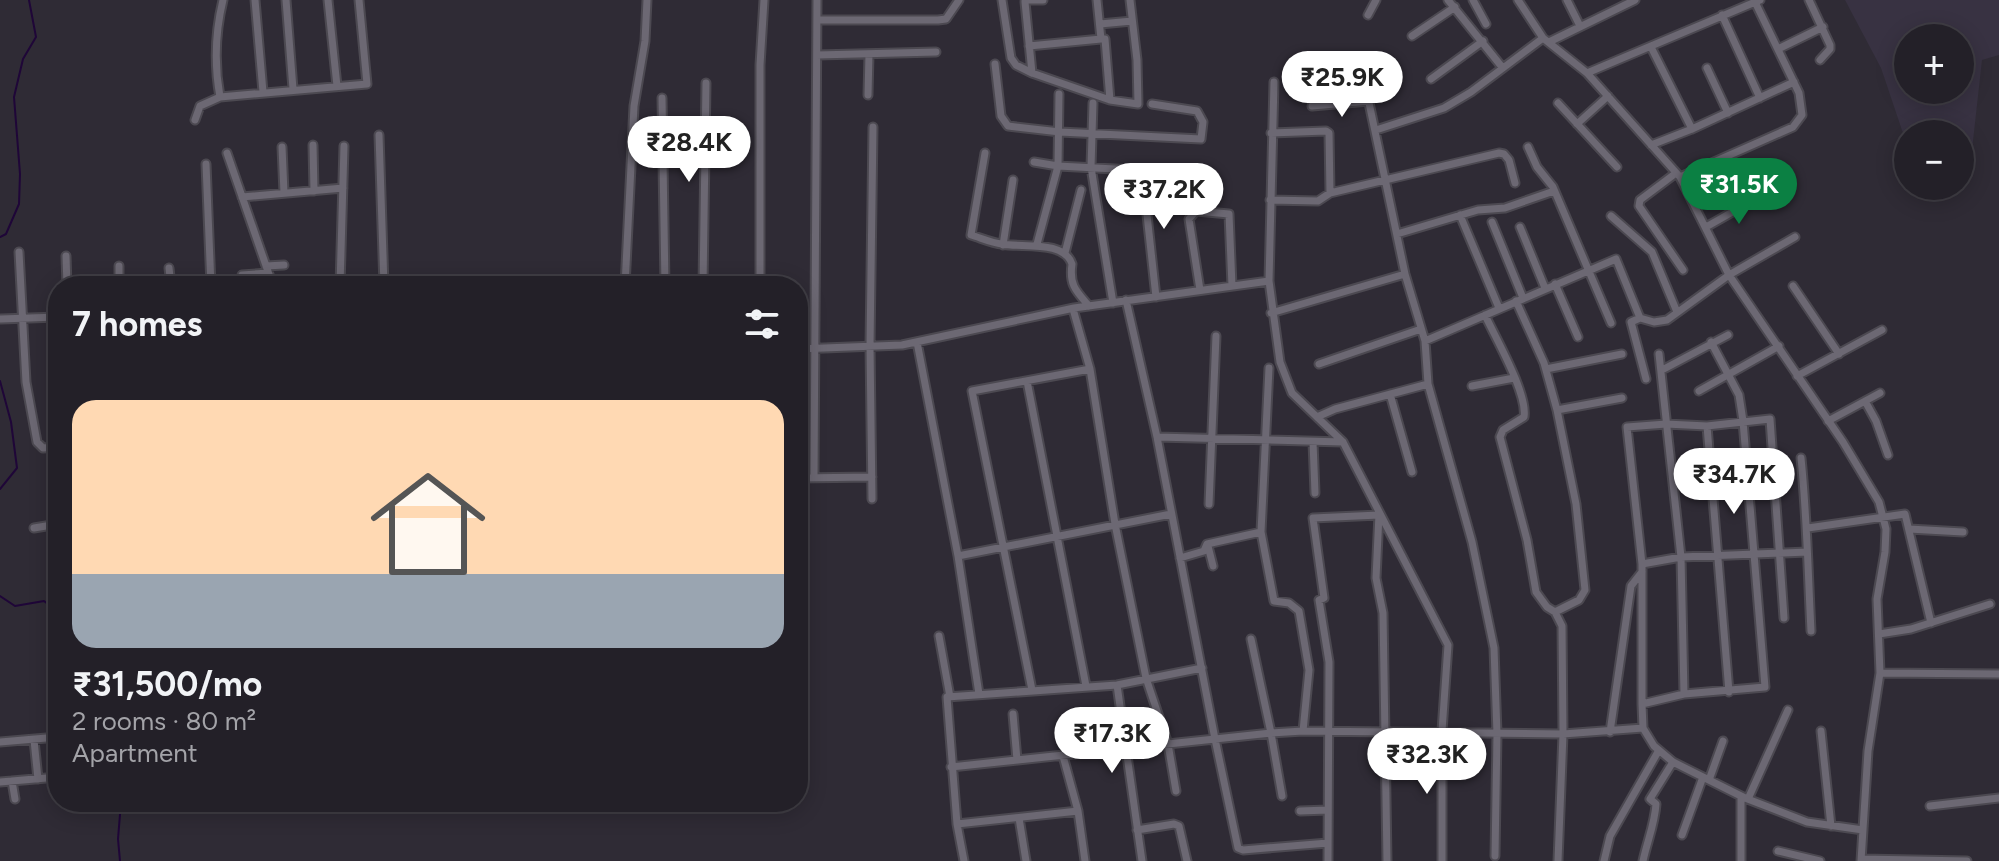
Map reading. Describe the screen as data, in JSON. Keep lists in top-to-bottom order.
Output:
{
  "page": {
    "map_buttons": ["+", "−"],
    "price": [
      "₹25.9K",
      "₹28.4K",
      "₹31.5K",
      "₹37.2K",
      "₹34.7K",
      "₹17.3K",
      "₹32.3K"
    ],
    "heading": "7 homes",
    "list": [
      {
        "name": "₹31,500/mo",
        "note": "2 rooms · 80 m² · Apartment"
      }
    ]
  }
}
